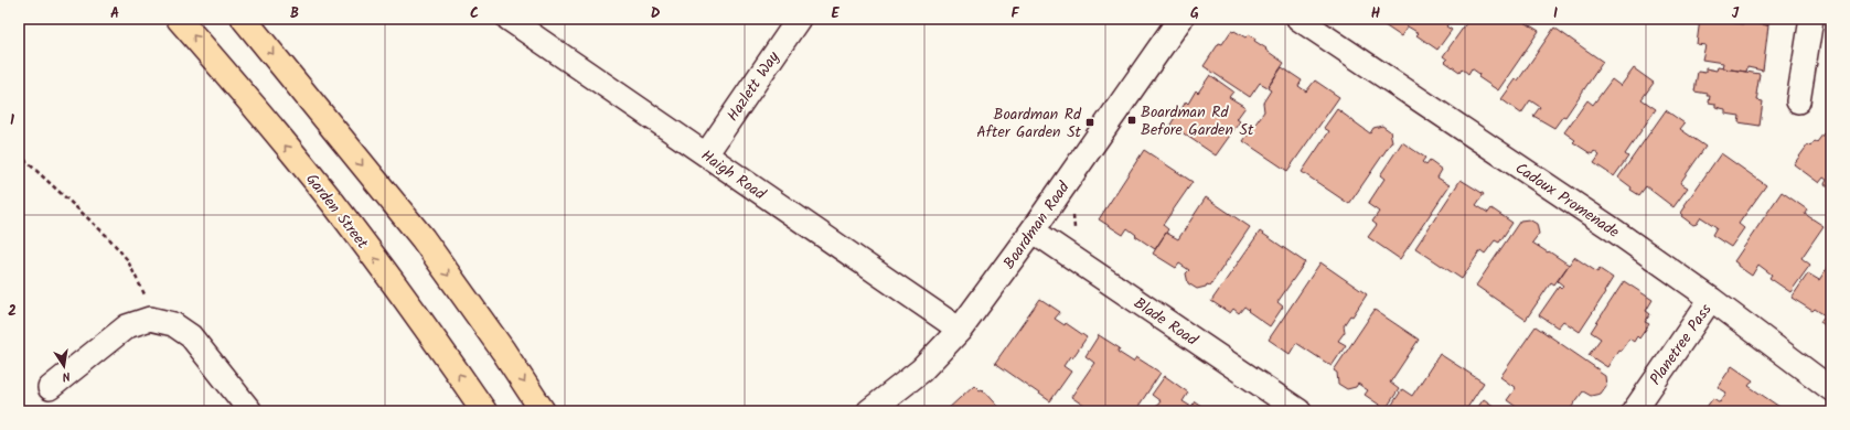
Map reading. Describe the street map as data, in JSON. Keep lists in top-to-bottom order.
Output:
{
  "streets": {
    "main road": ["Garden Street"],
    "street": [
      "Hazlett Way",
      "Haigh Road",
      "Cadoux Promenade",
      "Boardman Road",
      "Blade Road",
      "Planetree Pass"
    ]
  },
  "crossings": [
    ["Hazlett Way", "Haigh Road"],
    ["Haigh Road", "Boardman Road"],
    ["Cadoux Promenade", "Planetree Pass"],
    ["Boardman Road", "Blade Road"]
  ],
  "places": {
    "transit": ["Boardman Rd Before Garden St", "Boardman Rd After Garden St"]
  },
  "north": "bottom",
  "grid": {
    "columns": [
      "A",
      "B",
      "C",
      "D",
      "E",
      "F",
      "G",
      "H",
      "I",
      "J"
    ],
    "rows": ["1", "2"]
  }
}
